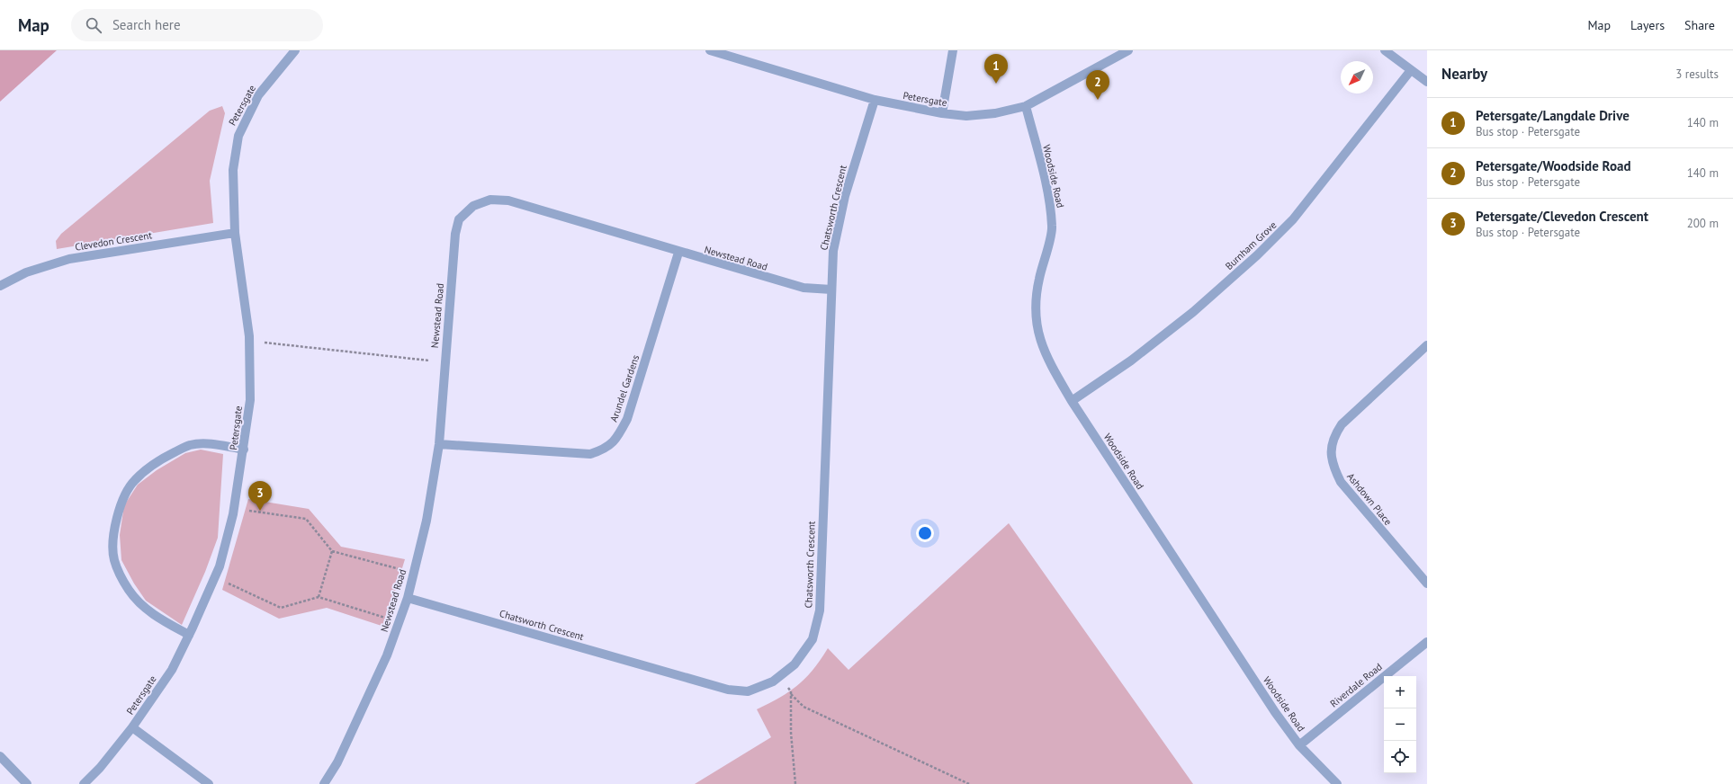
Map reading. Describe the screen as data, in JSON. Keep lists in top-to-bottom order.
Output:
{
  "streets": {
    "street": [
      "Petersgate",
      "Woodside Road",
      "Chatsworth Crescent",
      "Clevedon Crescent",
      "Burnham Grove",
      "Newstead Road",
      "Arundel Gardens",
      "Ashdown Place",
      "Riverdale Road"
    ]
  },
  "crossings": [
    ["Petersgate", "Woodside Road"],
    ["Petersgate", "Chatsworth Crescent"],
    ["Petersgate", "Clevedon Crescent"],
    ["Woodside Road", "Burnham Grove"],
    ["Woodside Road", "Riverdale Road"],
    ["Chatsworth Crescent", "Newstead Road"],
    ["Newstead Road", "Arundel Gardens"]
  ],
  "north": "bottom left",
  "page": {
    "header": "Map",
    "search": "Search here",
    "nav": ["Map", "Layers", "Share"],
    "heading": ["Nearby", "3 results"],
    "pins": ["1", "2", "3"],
    "list": [
      {
        "mark": "1",
        "name": "Petersgate/Langdale Drive",
        "note": "Bus stop · Petersgate",
        "value": "140 m"
      },
      {
        "mark": "2",
        "name": "Petersgate/Woodside Road",
        "note": "Bus stop · Petersgate",
        "value": "140 m"
      },
      {
        "mark": "3",
        "name": "Petersgate/Clevedon Crescent",
        "note": "Bus stop · Petersgate",
        "value": "200 m"
      }
    ],
    "map_buttons": ["+", "−"]
  }
}
